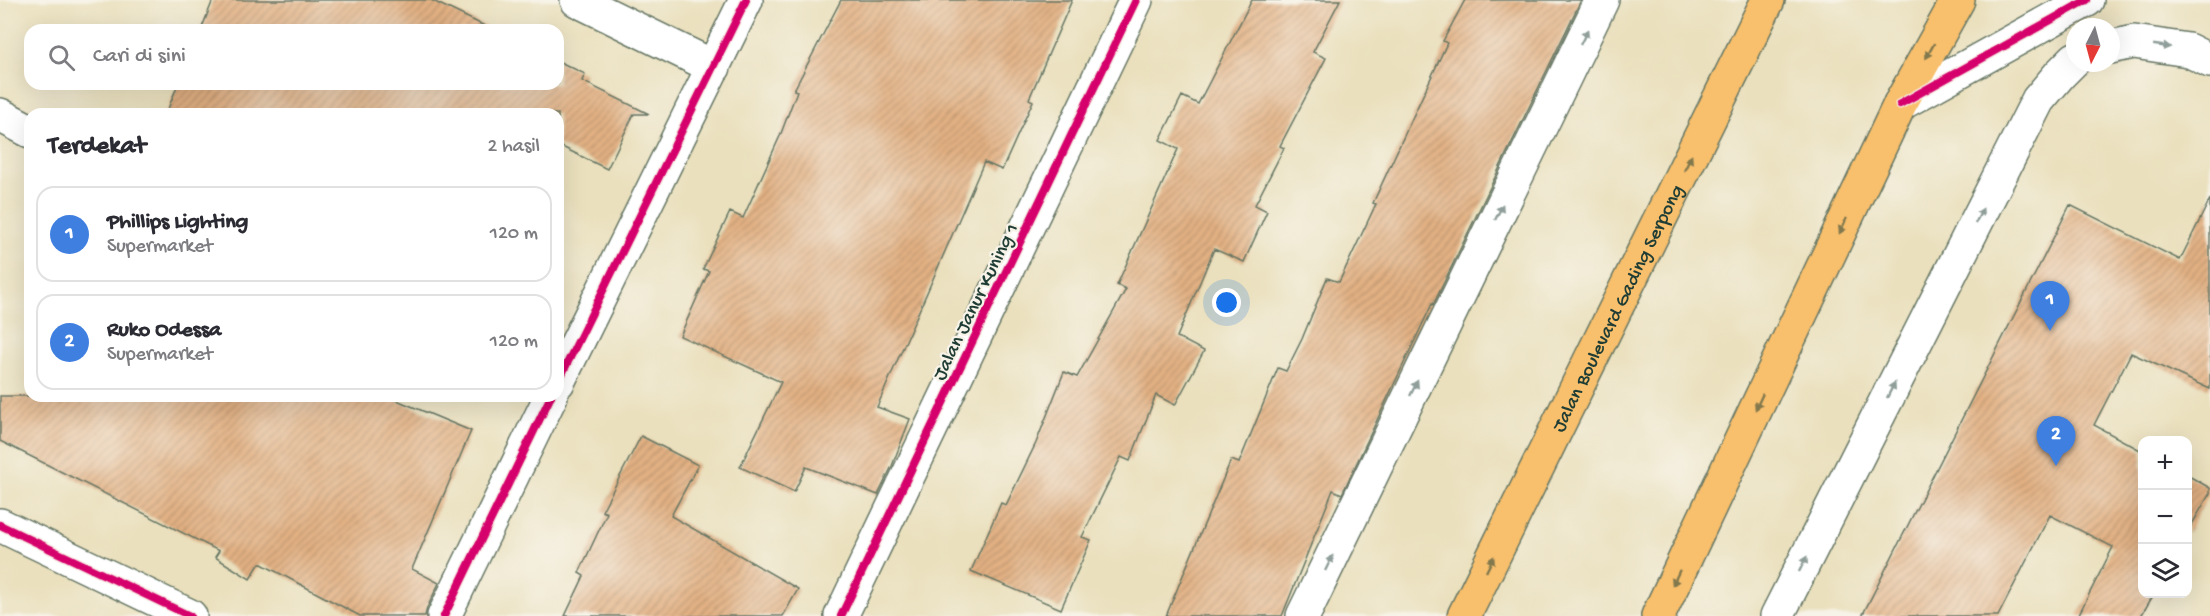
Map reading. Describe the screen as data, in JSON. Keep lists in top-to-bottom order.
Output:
{
  "streets": {
    "main road": ["Jalan Boulevard Gading Serpong"],
    "street": ["Jalan Janur Kuning 1"]
  },
  "north": "bottom",
  "page": {
    "search": "Cari di sini",
    "heading": ["Terdekat", "2 hasil"],
    "list": [
      {
        "mark": "1",
        "name": "Phillips Lighting",
        "note": "Supermarket",
        "value": "120 m"
      },
      {
        "mark": "2",
        "name": "Ruko Odessa",
        "note": "Supermarket",
        "value": "120 m"
      }
    ],
    "pins": ["1", "2"],
    "map_buttons": ["+", "−"]
  }
}
